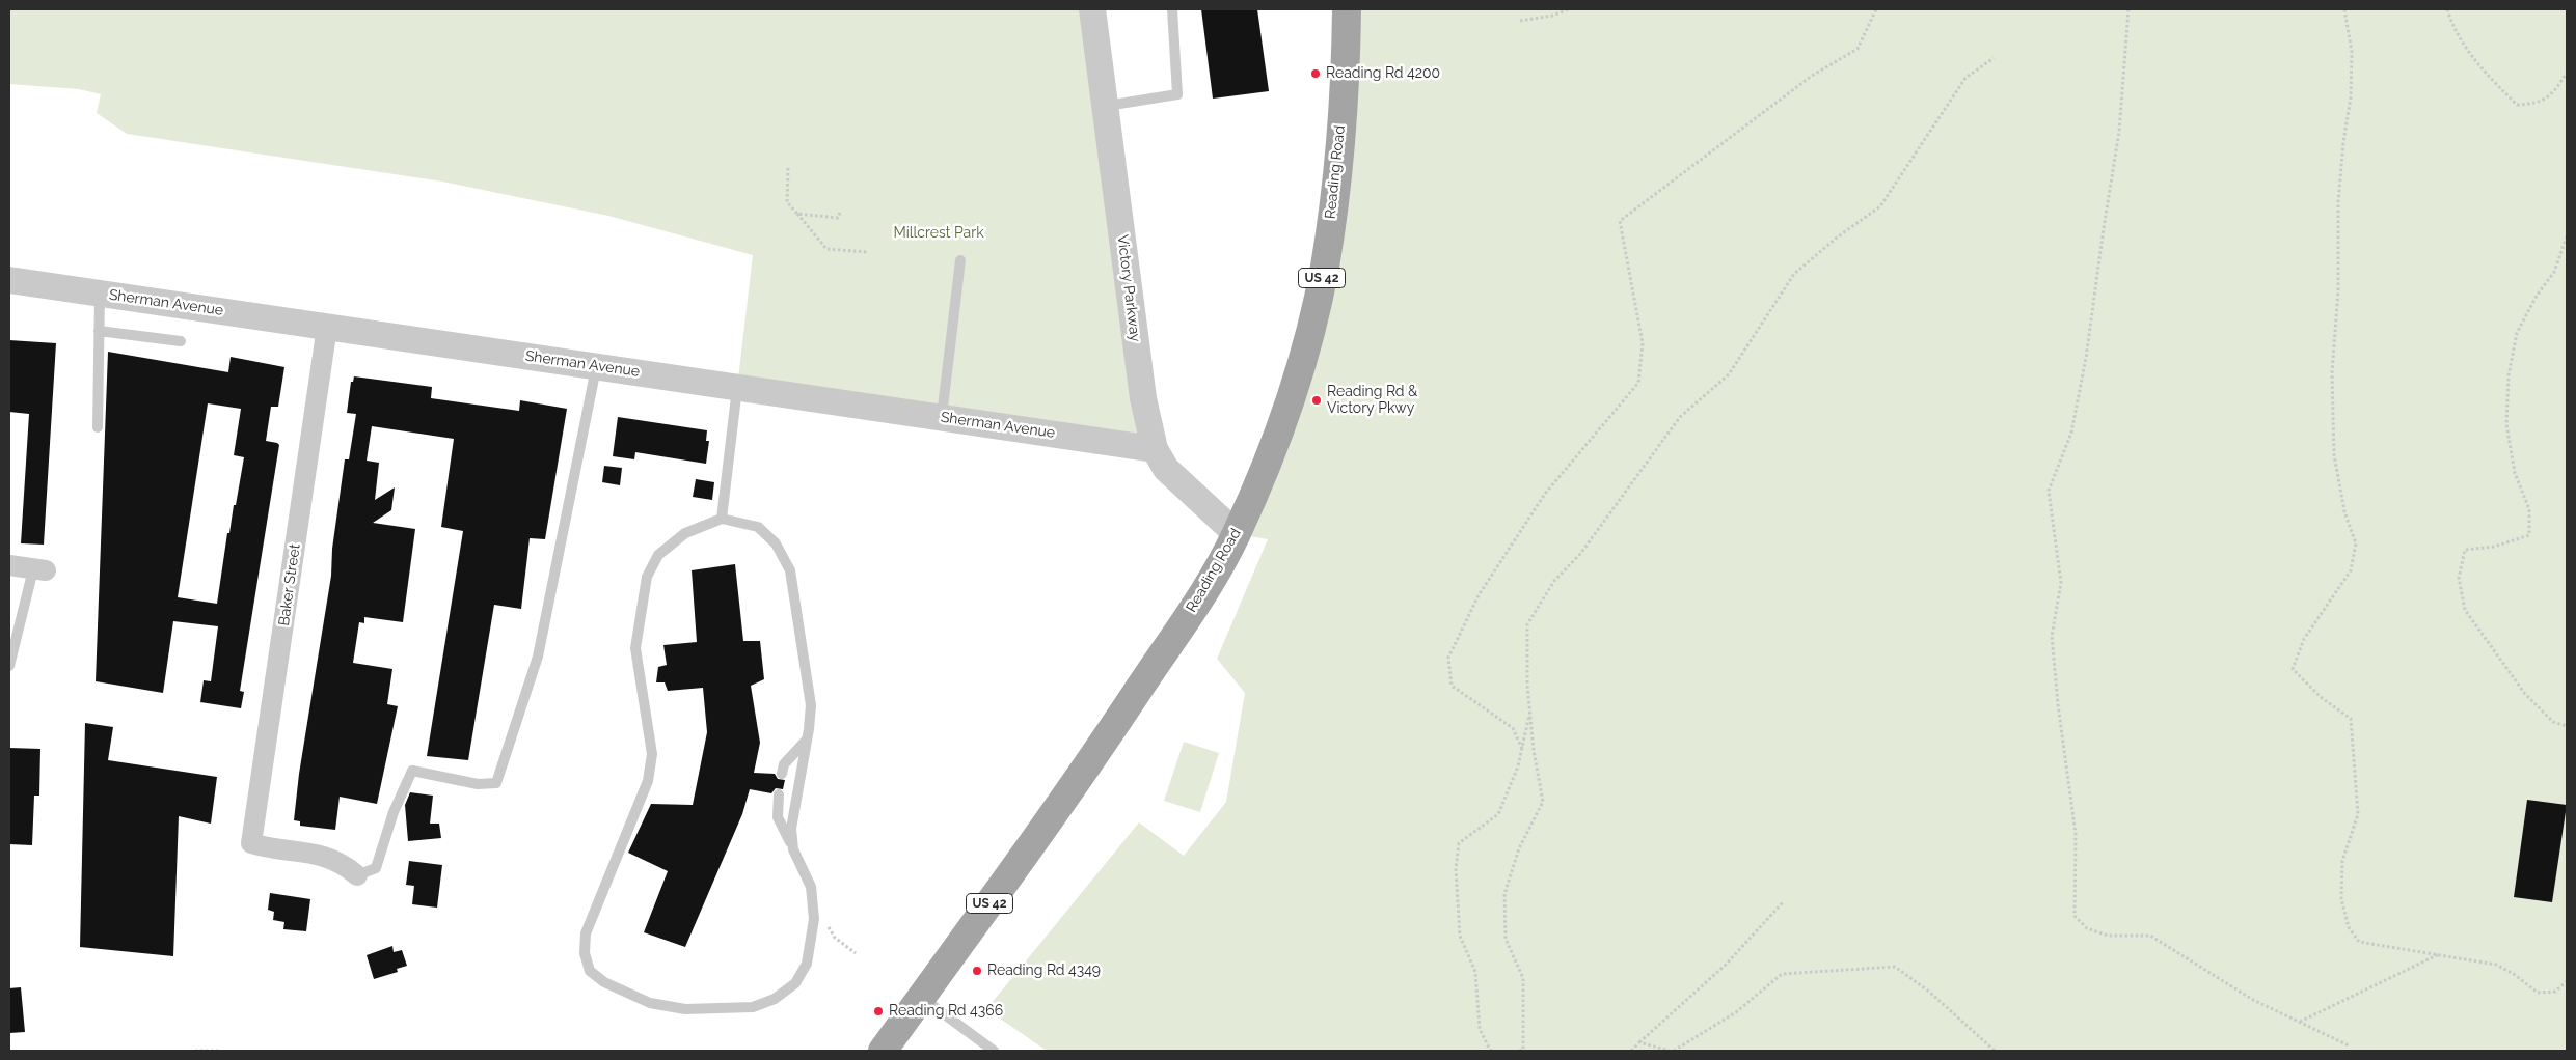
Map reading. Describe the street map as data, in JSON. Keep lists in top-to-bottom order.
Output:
{
  "streets": {
    "main road": ["Reading Road", "US 42"],
    "street": ["Victory Parkway", "Sherman Avenue", "Baker Street"]
  },
  "crossings": [
    ["Reading Road", "Victory Parkway"],
    ["Victory Parkway", "Sherman Avenue"],
    ["Sherman Avenue", "Baker Street"]
  ],
  "parks": ["Millcrest Park"],
  "places": [
    "Reading Rd 4200",
    "Reading Rd & Victory Pkwy",
    "Reading Rd 4349",
    "Reading Rd 4366"
  ]
}
